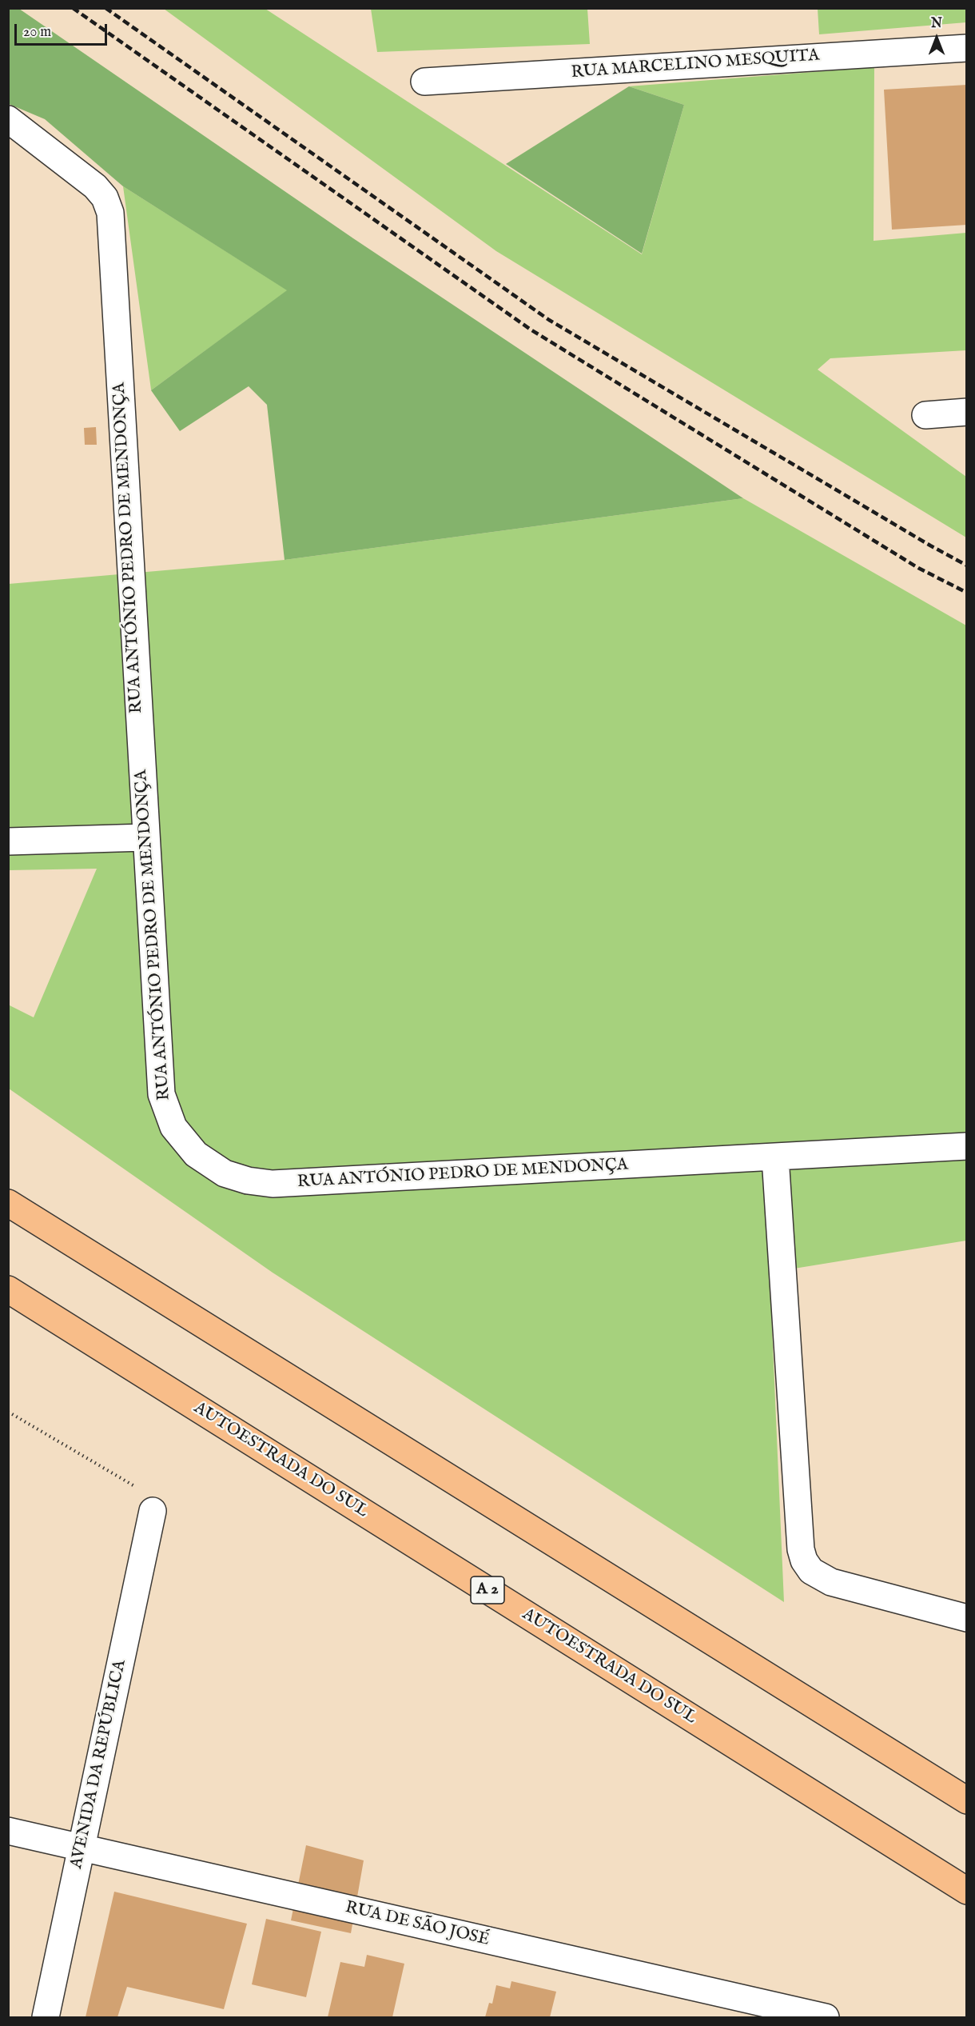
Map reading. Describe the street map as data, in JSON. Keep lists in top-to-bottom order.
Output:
{
  "streets": {
    "highway": ["AUTOESTRADA DO SUL", "A 2"],
    "street": [
      "RUA MARCELINO MESQUITA",
      "RUA ANTÓNIO PEDRO DE MENDONÇA",
      "AVENIDA DA REPÚBLICA",
      "RUA DE SÃO JOSÉ"
    ]
  },
  "crossings": [
    ["AVENIDA DA REPÚBLICA", "RUA DE SÃO JOSÉ"]
  ],
  "scale_bar": "20 m",
  "north": "top"
}
